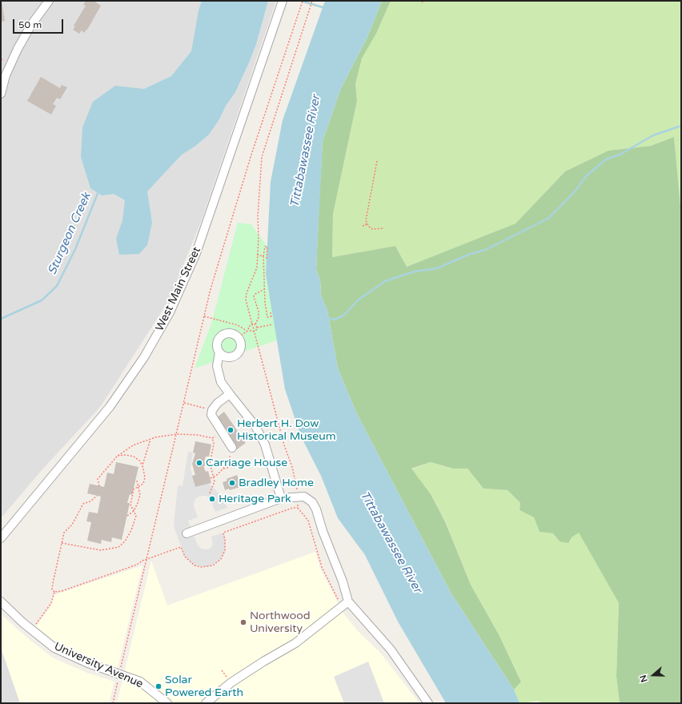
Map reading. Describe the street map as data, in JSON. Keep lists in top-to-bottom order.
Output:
{
  "streets": {
    "street": ["West Main Street", "University Avenue"]
  },
  "water": ["Tittabawassee River", "Sturgeon Creek"],
  "places": [
    "Herbert H. Dow Historical Museum",
    "Carriage House",
    "Bradley Home",
    "Heritage Park",
    "Northwood University",
    "Solar Powered Earth"
  ],
  "scale_bar": "50 m",
  "north": "left"
}
